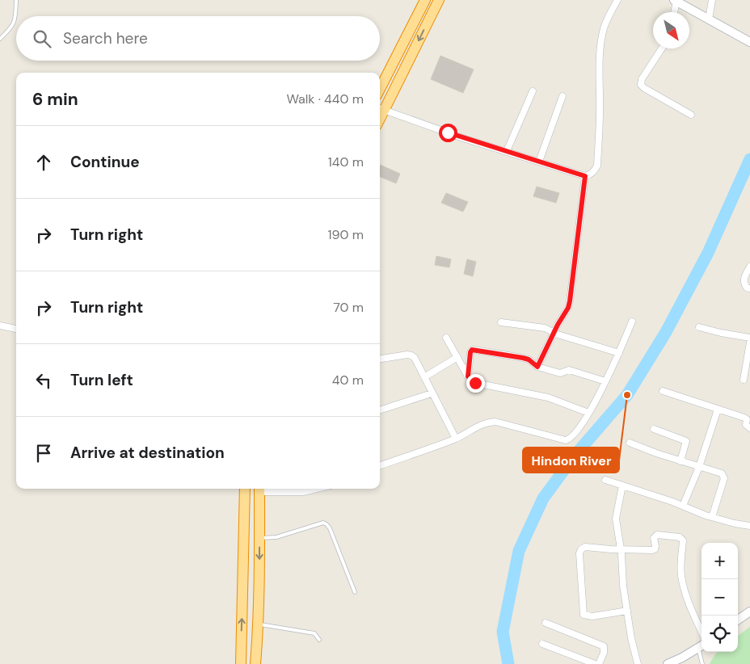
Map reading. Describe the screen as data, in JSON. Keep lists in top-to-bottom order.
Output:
{
  "places": ["Hindon River"],
  "north": "bottom right",
  "page": {
    "search": "Search here",
    "heading": ["6 min", "Walk · 440 m"],
    "list": [
      ["Continue", "140 m"],
      ["Turn right", "190 m"],
      ["Turn right", "70 m"],
      ["Turn left", "40 m"],
      "Arrive at destination"
    ],
    "map_buttons": ["+", "−"]
  }
}
